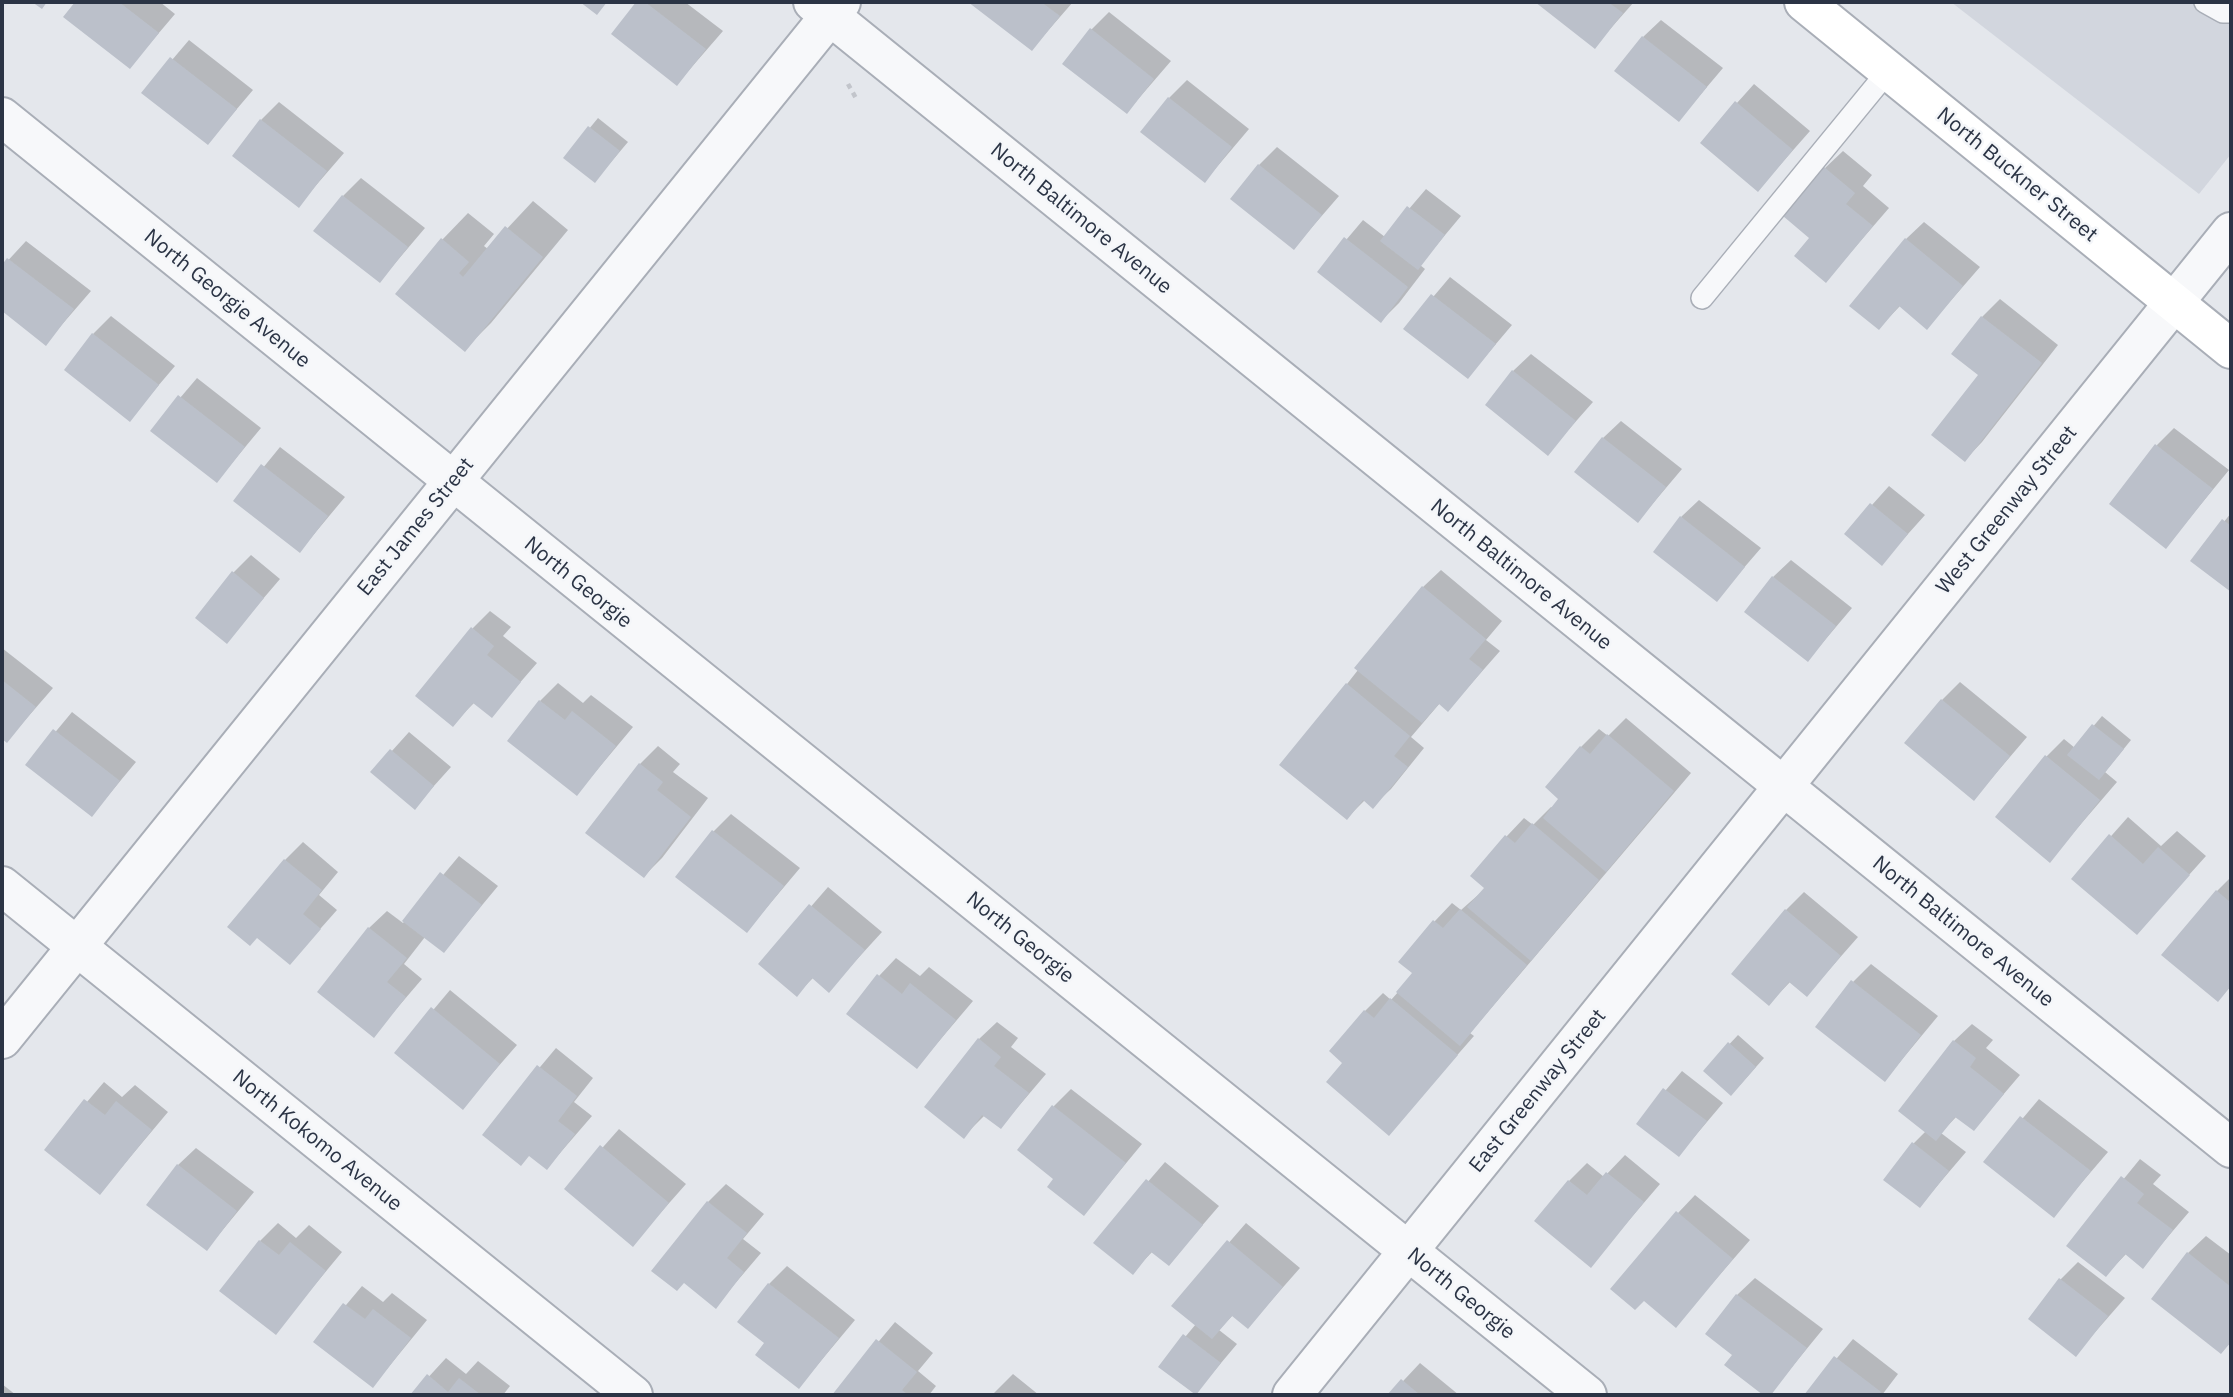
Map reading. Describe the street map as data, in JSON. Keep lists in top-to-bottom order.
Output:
{
  "streets": {
    "main road": ["North Buckner Street"],
    "street": [
      "North Baltimore Avenue",
      "North Georgie Avenue",
      "West Greenway Street",
      "East James Street",
      "North Georgie",
      "East Greenway Street",
      "North Kokomo Avenue"
    ]
  },
  "crossings": [
    ["North Buckner Street", "West Greenway Street"],
    ["North Baltimore Avenue", "West Greenway Street"],
    ["North Baltimore Avenue", "East James Street"],
    ["North Baltimore Avenue", "East Greenway Street"],
    ["North Georgie Avenue", "East James Street"],
    ["North Georgie Avenue", "North Georgie"],
    ["West Greenway Street", "East Greenway Street"],
    ["East James Street", "North Georgie"],
    ["East James Street", "North Kokomo Avenue"],
    ["North Georgie", "East Greenway Street"]
  ]
}
